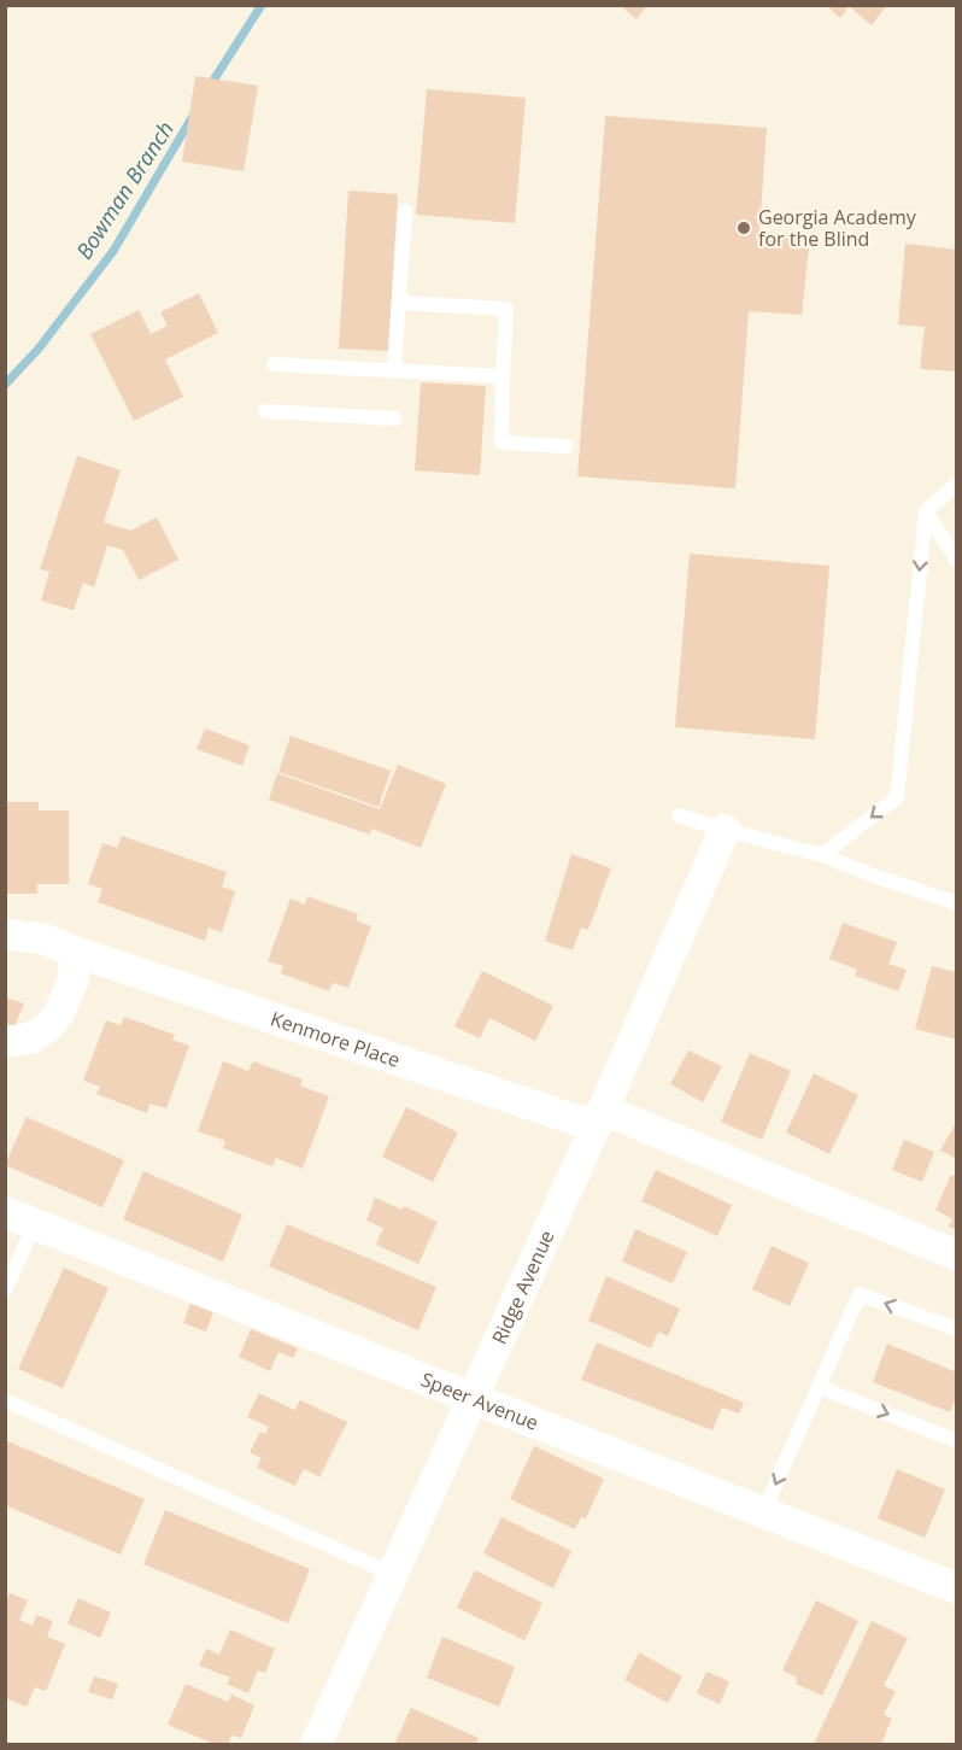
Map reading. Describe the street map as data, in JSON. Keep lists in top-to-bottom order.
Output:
{
  "streets": {
    "street": ["Kenmore Place", "Ridge Avenue", "Speer Avenue"]
  },
  "crossings": [
    ["Kenmore Place", "Ridge Avenue"],
    ["Ridge Avenue", "Speer Avenue"]
  ],
  "water": ["Bowman Branch"],
  "places": ["Georgia Academy for the Blind"]
}
